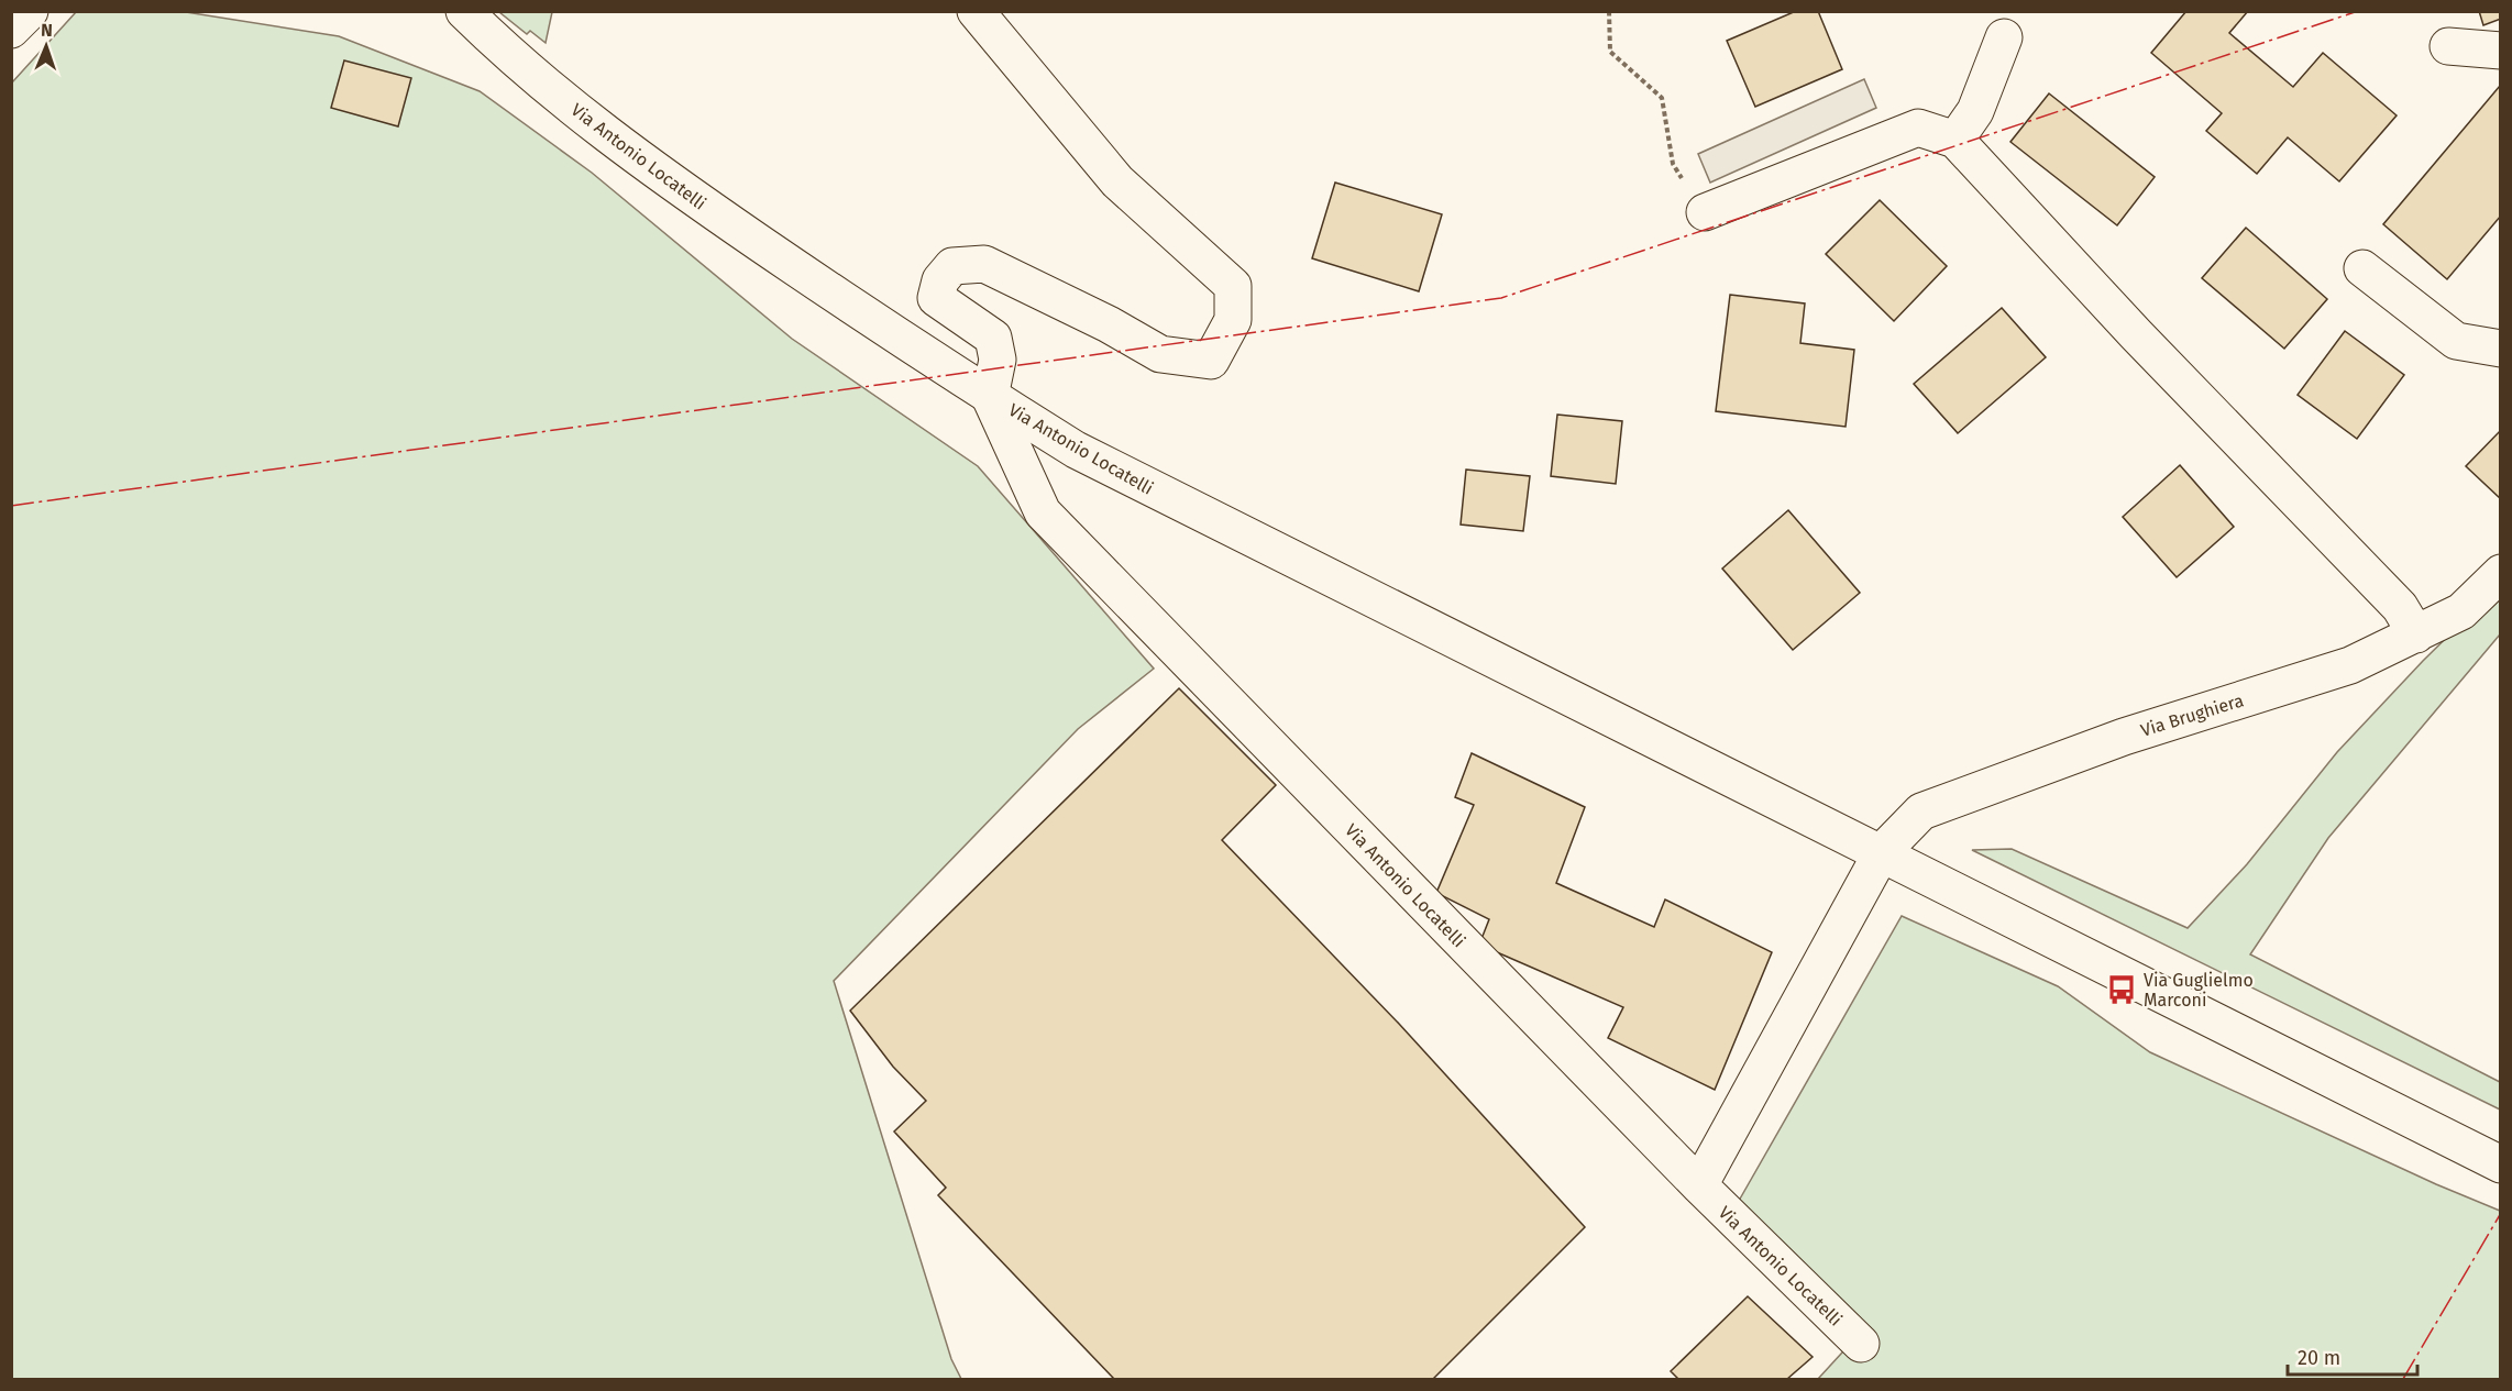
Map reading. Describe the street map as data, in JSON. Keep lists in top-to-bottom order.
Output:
{
  "streets": {
    "street": ["Via Antonio Locatelli", "Via Brughiera"]
  },
  "crossings": [
    ["Via Antonio Locatelli", "Via Brughiera"]
  ],
  "places": {
    "bus stop": ["Via Guglielmo Marconi"]
  },
  "scale_bar": "20 m",
  "north": "top"
}
